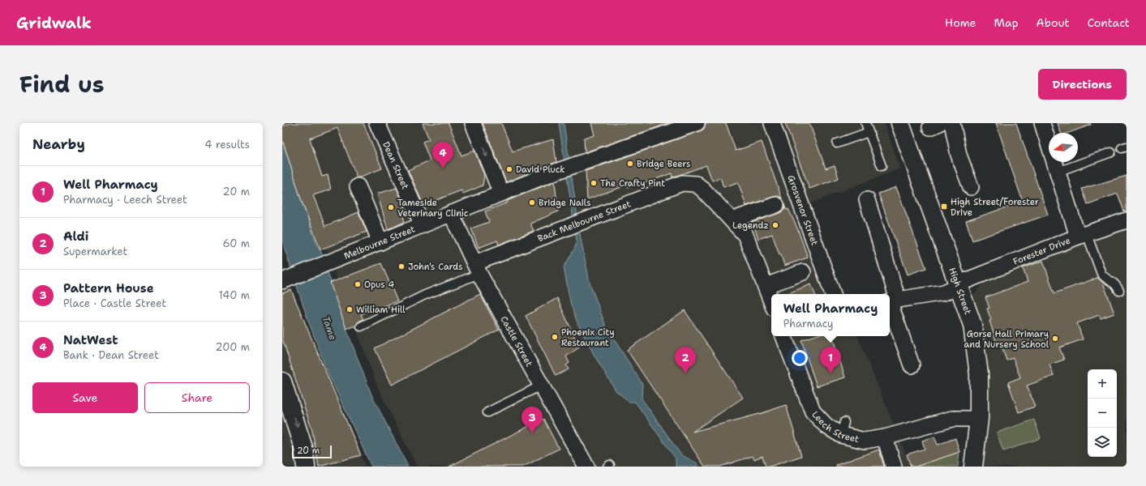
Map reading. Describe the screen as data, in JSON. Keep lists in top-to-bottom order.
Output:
{
  "streets": {
    "main road": ["High Street"],
    "street": [
      "Dean Street",
      "Grosvenor Street",
      "Back Melbourne Street",
      "Melbourne Street",
      "Forester Drive",
      "Castle Street",
      "Leech Street"
    ]
  },
  "crossings": [
    ["Dean Street", "Melbourne Street"],
    ["Back Melbourne Street", "Castle Street"],
    ["Melbourne Street", "Castle Street"],
    ["Forester Drive", "High Street"],
    ["High Street", "Leech Street"]
  ],
  "water": ["Tame"],
  "places": {
    "other": [
      "Bridge Beers",
      "David Pluck",
      "The Crafty Pint",
      "Bridge Nails",
      "Tameside Veterinary Clinic",
      "Legendz",
      "John's Cards",
      "Opus 4",
      "William Hill",
      "Phoenix City Restaurant",
      "Gorse Hall Primary and Nursery School"
    ],
    "transit": ["High Street/Forester Drive"]
  },
  "scale_bar": "20 m",
  "north": "left",
  "page": {
    "header": "Gridwalk",
    "nav": [
      "Home",
      "Map",
      "About",
      "Contact"
    ],
    "title": "Find us",
    "buttons": [
      "Directions",
      ["Save", "Share"]
    ],
    "heading": ["Nearby", "4 results"],
    "pins": [
      "4",
      "1",
      "2",
      "3"
    ],
    "list": [
      {
        "mark": "1",
        "name": "Well Pharmacy",
        "note": "Pharmacy · Leech Street",
        "value": "20 m"
      },
      {
        "mark": "2",
        "name": "Aldi",
        "note": "Supermarket",
        "value": "60 m"
      },
      {
        "mark": "3",
        "name": "Pattern House",
        "note": "Place · Castle Street",
        "value": "140 m"
      },
      {
        "mark": "4",
        "name": "NatWest",
        "note": "Bank · Dean Street",
        "value": "200 m"
      }
    ],
    "popup": ["Well Pharmacy", "Pharmacy"],
    "map_buttons": ["+", "−"],
    "scale": "20 m"
  }
}
